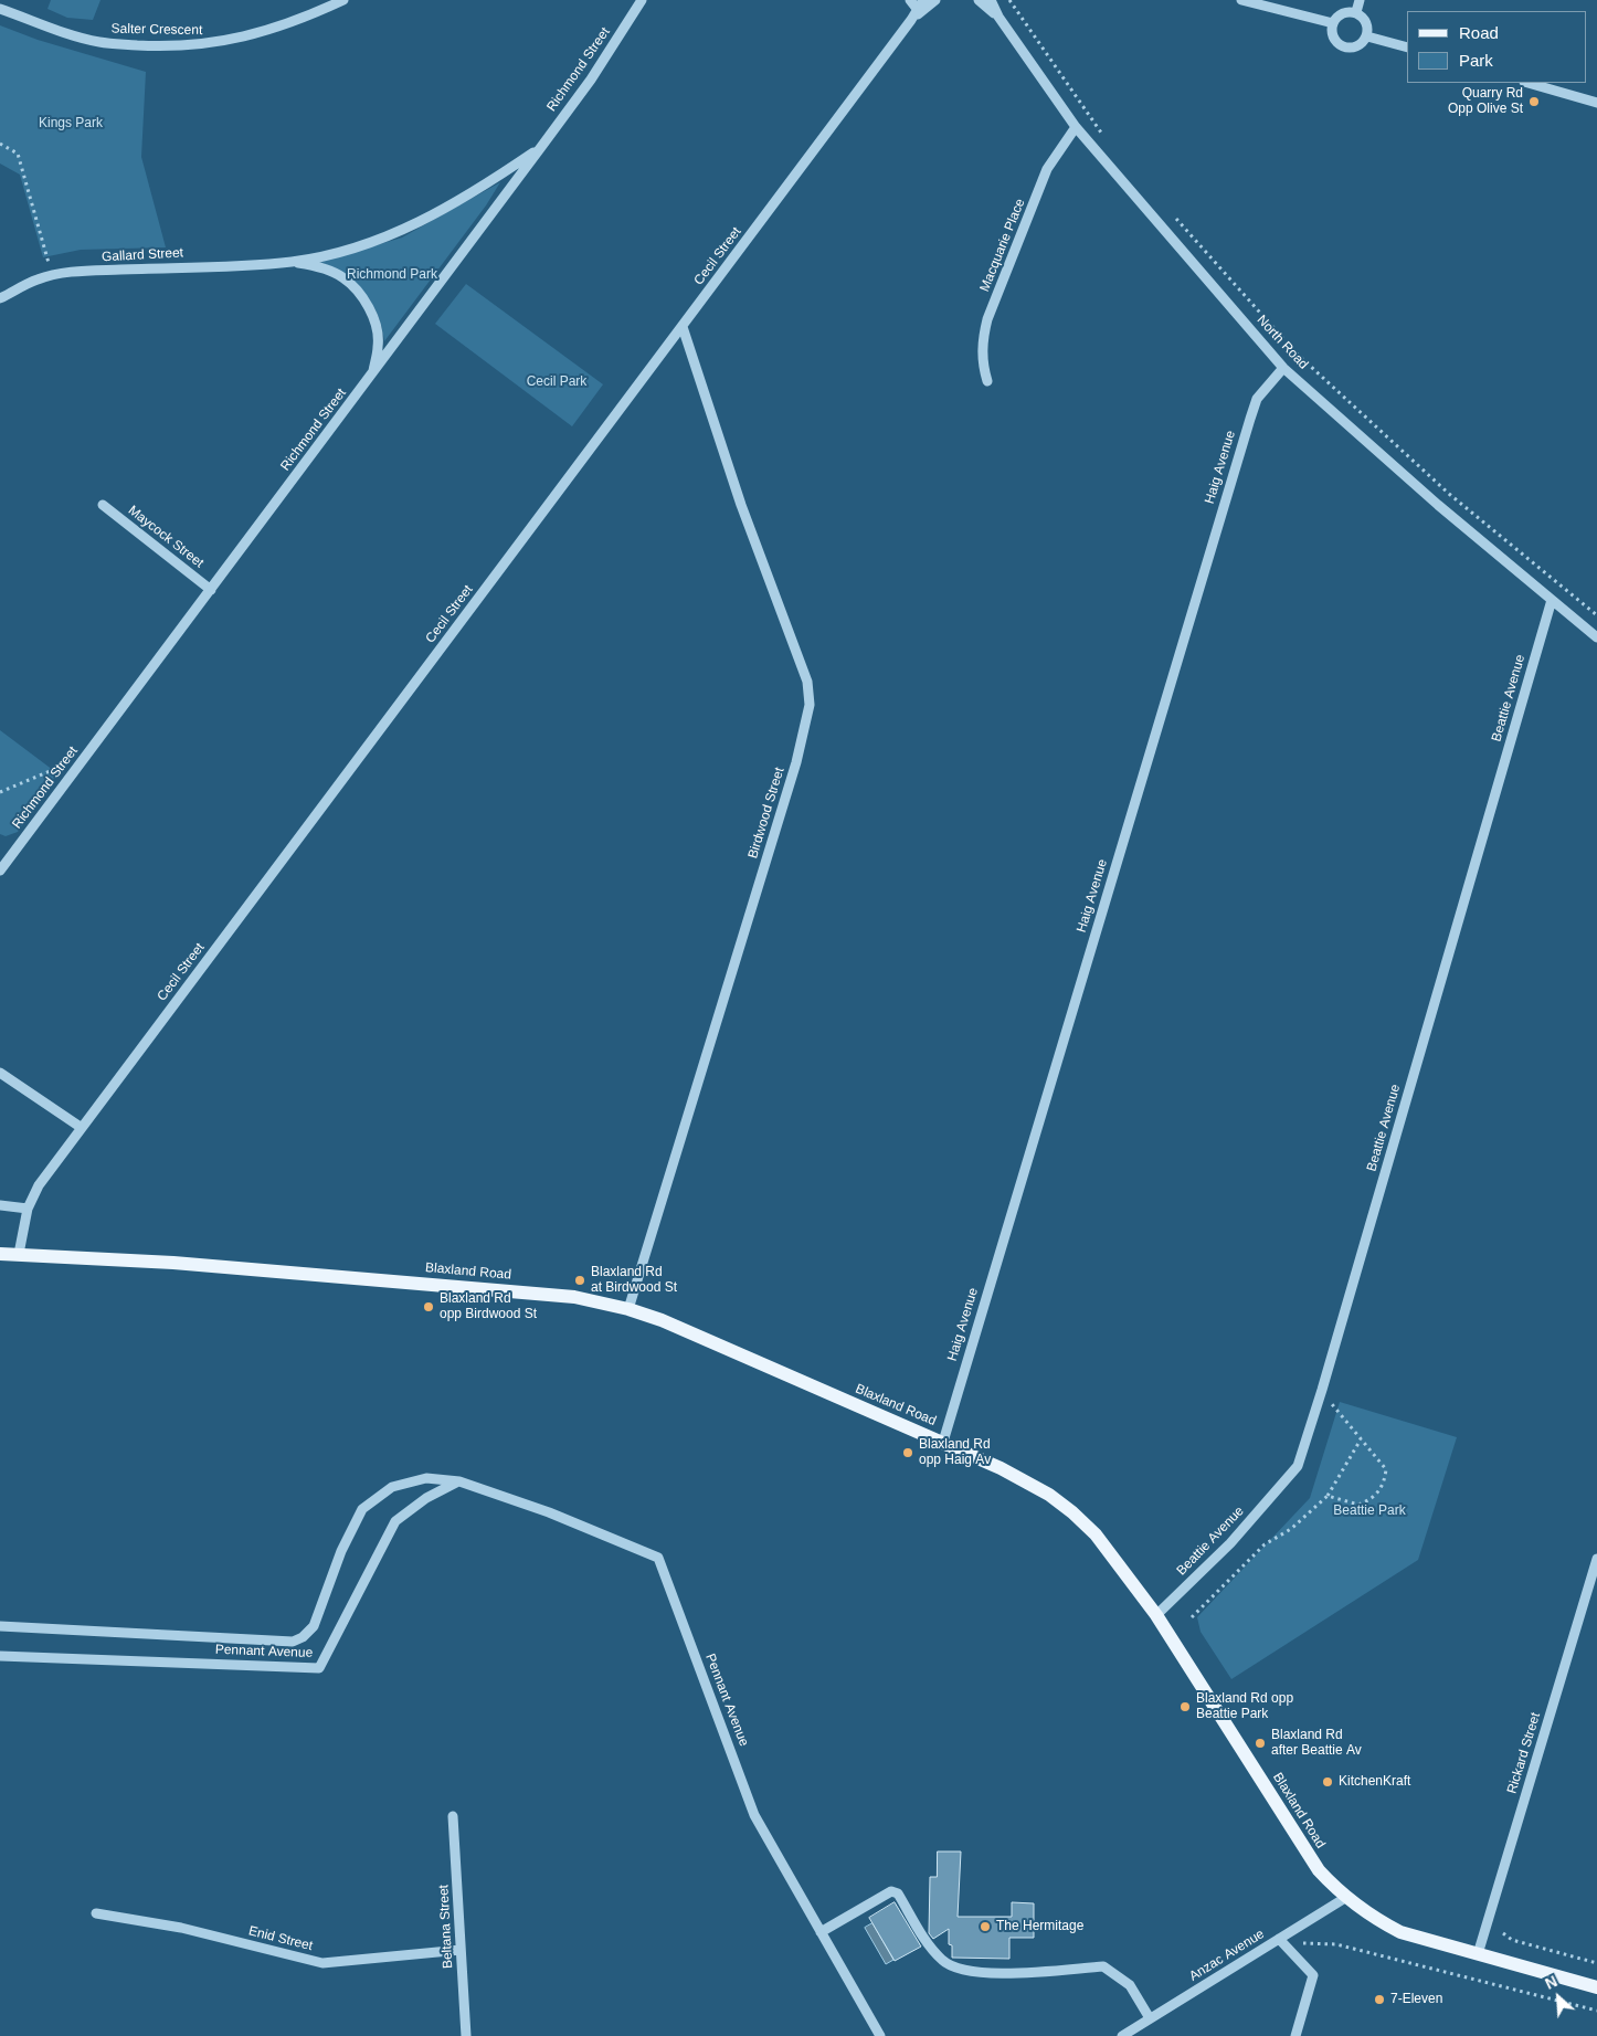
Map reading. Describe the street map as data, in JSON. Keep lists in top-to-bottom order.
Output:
{
  "streets": {
    "main road": ["Blaxland Road"],
    "street": [
      "Salter Crescent",
      "Richmond Street",
      "Macquarie Place",
      "Gallard Street",
      "Cecil Street",
      "North Road",
      "Haig Avenue",
      "Maycock Street",
      "Beattie Avenue",
      "Birdwood Street",
      "Pennant Avenue",
      "Rickard Street",
      "Beltana Street",
      "Enid Street",
      "Anzac Avenue"
    ]
  },
  "crossings": [
    ["Richmond Street", "Gallard Street"],
    ["Richmond Street", "Maycock Street"],
    ["Macquarie Place", "North Road"],
    ["Cecil Street", "Birdwood Street"],
    ["Cecil Street", "Blaxland Road"],
    ["North Road", "Haig Avenue"],
    ["North Road", "Beattie Avenue"],
    ["Haig Avenue", "Blaxland Road"],
    ["Beattie Avenue", "Blaxland Road"],
    ["Birdwood Street", "Blaxland Road"],
    ["Blaxland Road", "Rickard Street"],
    ["Blaxland Road", "Anzac Avenue"],
    ["Beltana Street", "Enid Street"]
  ],
  "parks": [
    "Kings Park",
    "Richmond Park",
    "Cecil Park",
    "Beattie Park"
  ],
  "places": [
    "Quarry Rd Opp Olive St",
    "Blaxland Rd at Birdwood St",
    "Blaxland Rd opp Birdwood St",
    "Blaxland Rd opp Haig Av",
    "Blaxland Rd opp Beattie Park",
    "Blaxland Rd after Beattie Av",
    "KitchenKraft",
    "The Hermitage",
    "7-Eleven"
  ],
  "legend": ["Road", "Park"],
  "north": "top left"
}
